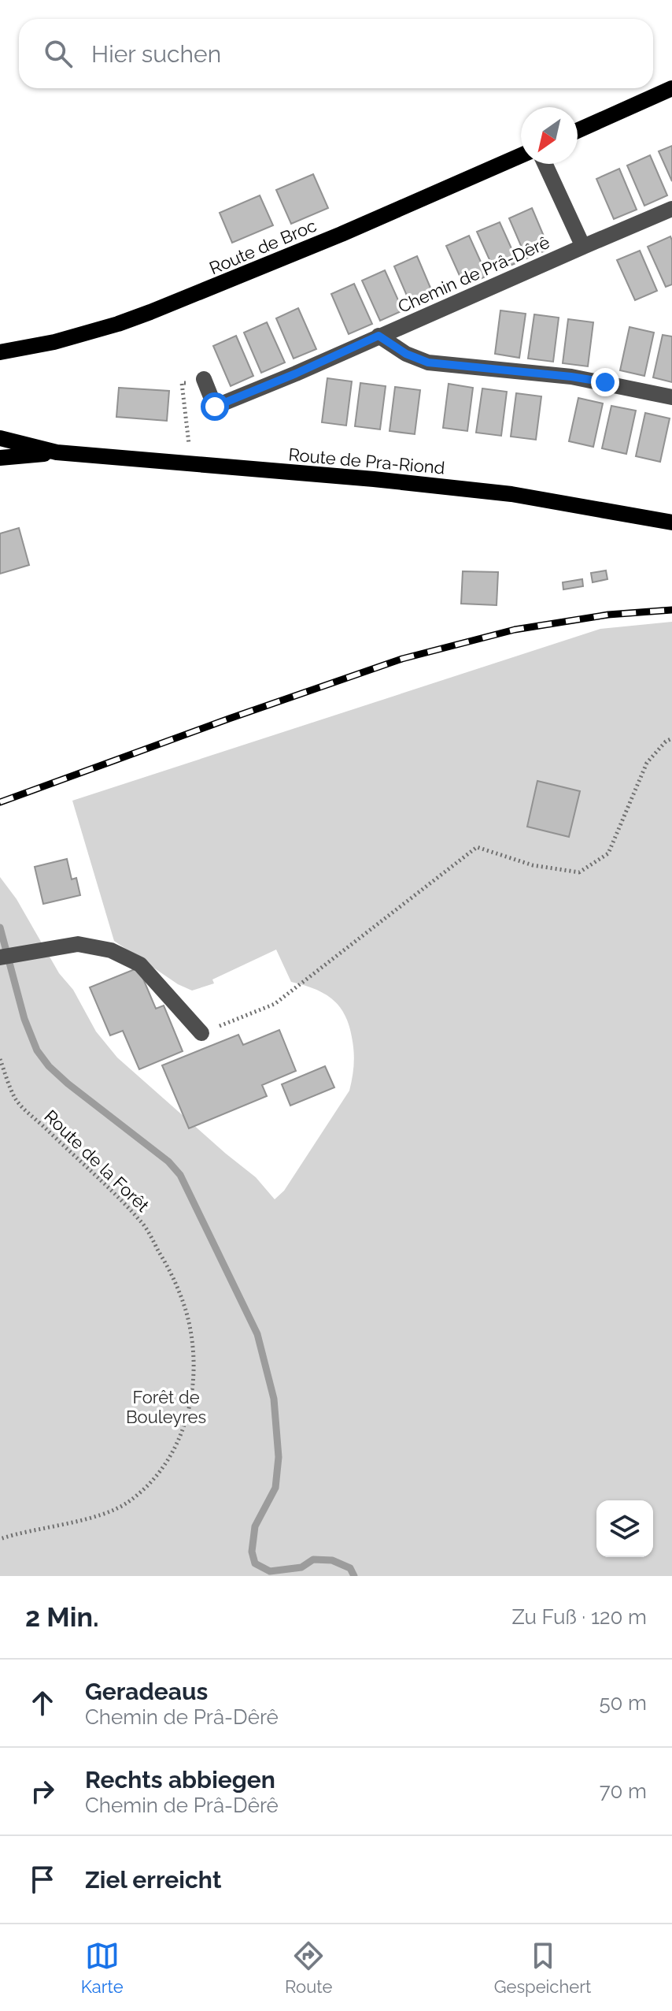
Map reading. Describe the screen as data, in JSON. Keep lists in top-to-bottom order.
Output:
{
  "streets": {
    "main road": ["Route de Broc", "Route de Pra-Riond"],
    "street": ["Chemin de Prâ-Dêrê"],
    "path": ["Route de la Forêt"]
  },
  "parks": ["Forêt de Bouleyres"],
  "north": "bottom left",
  "page": {
    "search": "Hier suchen",
    "heading": ["2 Min.", "Zu Fuß · 120 m"],
    "list": [
      ["Geradeaus", "Chemin de Prâ-Dêrê", "50 m"],
      ["Rechts abbiegen", "Chemin de Prâ-Dêrê", "70 m"],
      "Ziel erreicht"
    ],
    "nav": ["Karte", "Route", "Gespeichert"]
  }
}
